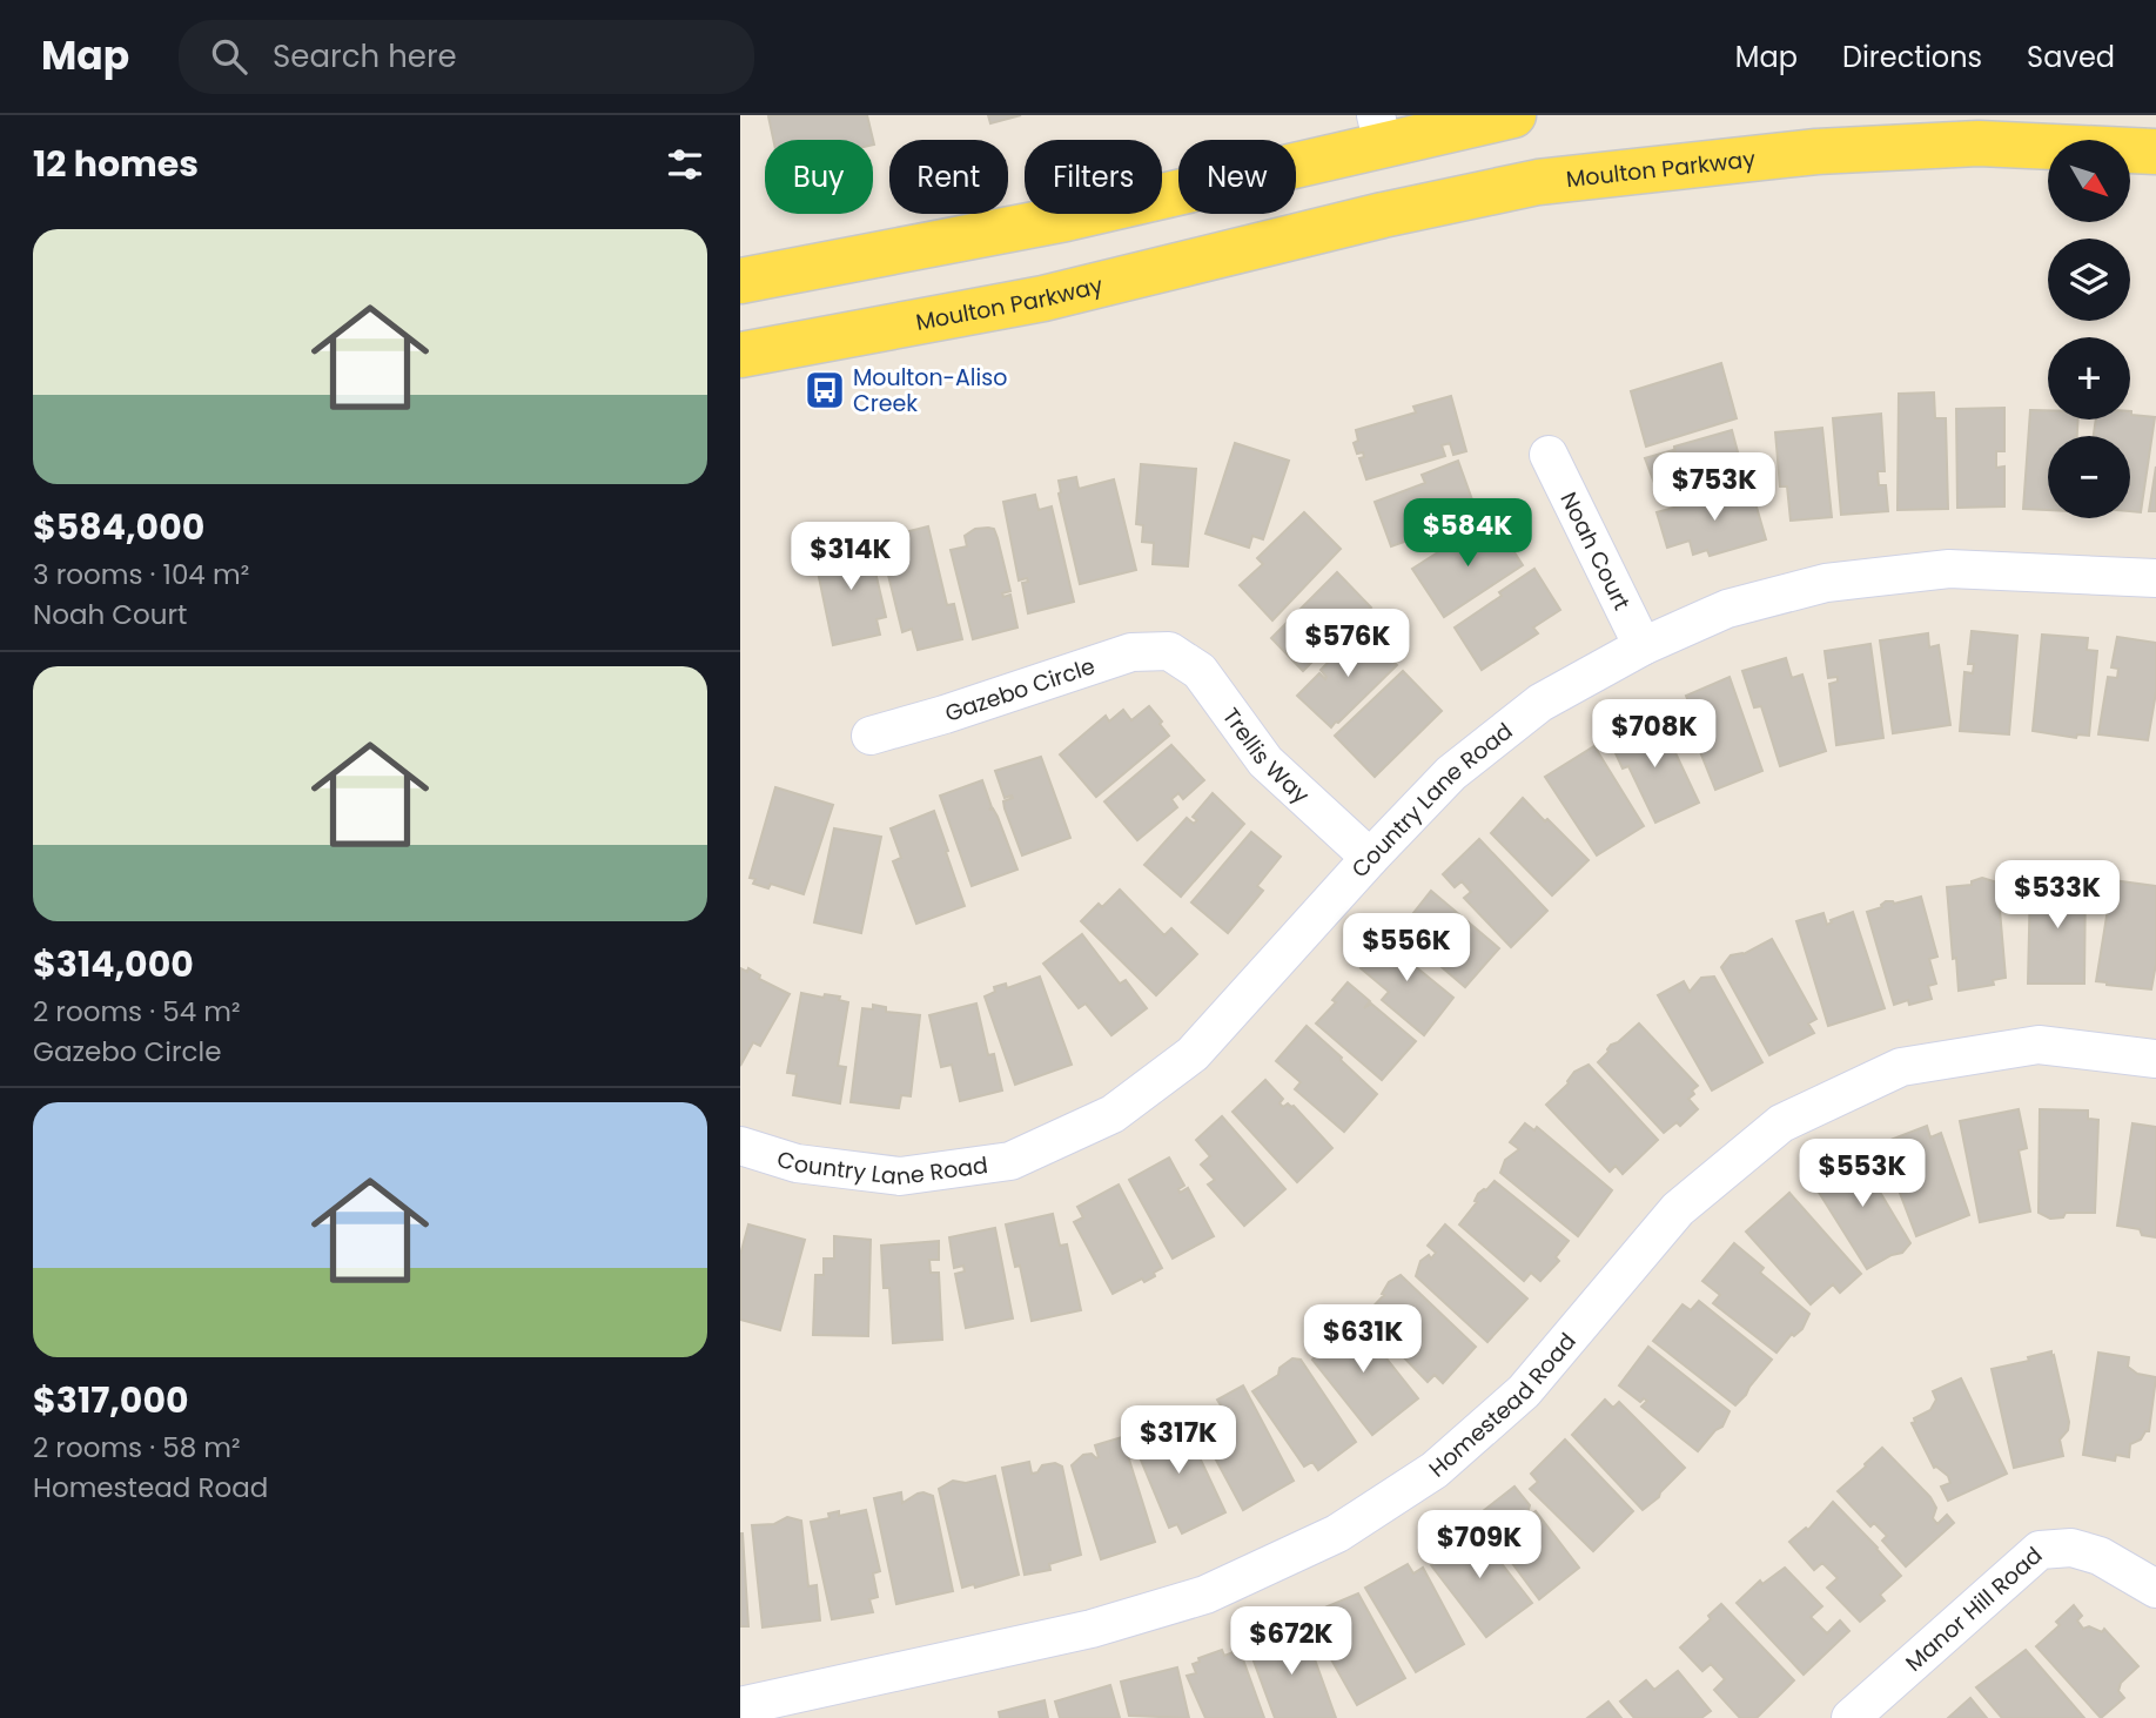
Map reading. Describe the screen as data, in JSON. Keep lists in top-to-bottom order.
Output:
{
  "streets": {
    "main road": ["Moulton Parkway"],
    "street": [
      "Noah Court",
      "Gazebo Circle",
      "Trellis Way",
      "Country Lane Road",
      "Homestead Road",
      "Manor Hill Road"
    ]
  },
  "crossings": [
    ["Noah Court", "Country Lane Road"],
    ["Gazebo Circle", "Trellis Way"],
    ["Trellis Way", "Country Lane Road"]
  ],
  "places": {
    "bus stop": ["Moulton-Aliso Creek"]
  },
  "north": "bottom right",
  "page": {
    "header": "Map",
    "search": "Search here",
    "nav": ["Map", "Directions", "Saved"],
    "heading": "12 homes",
    "map_buttons": ["+", "−"],
    "chip": [
      "Buy",
      "Rent",
      "Filters",
      "New"
    ],
    "list": [
      {
        "name": "$584,000",
        "note": "3 rooms · 104 m² · Noah Court"
      },
      {
        "name": "$314,000",
        "note": "2 rooms · 54 m² · Gazebo Circle"
      },
      {
        "name": "$317,000",
        "note": "2 rooms · 58 m² · Homestead Road"
      }
    ],
    "price": [
      "$753K",
      "$584K",
      "$314K",
      "$576K",
      "$708K",
      "$533K",
      "$556K",
      "$553K",
      "$631K",
      "$317K",
      "$709K",
      "$672K"
    ]
  }
}
